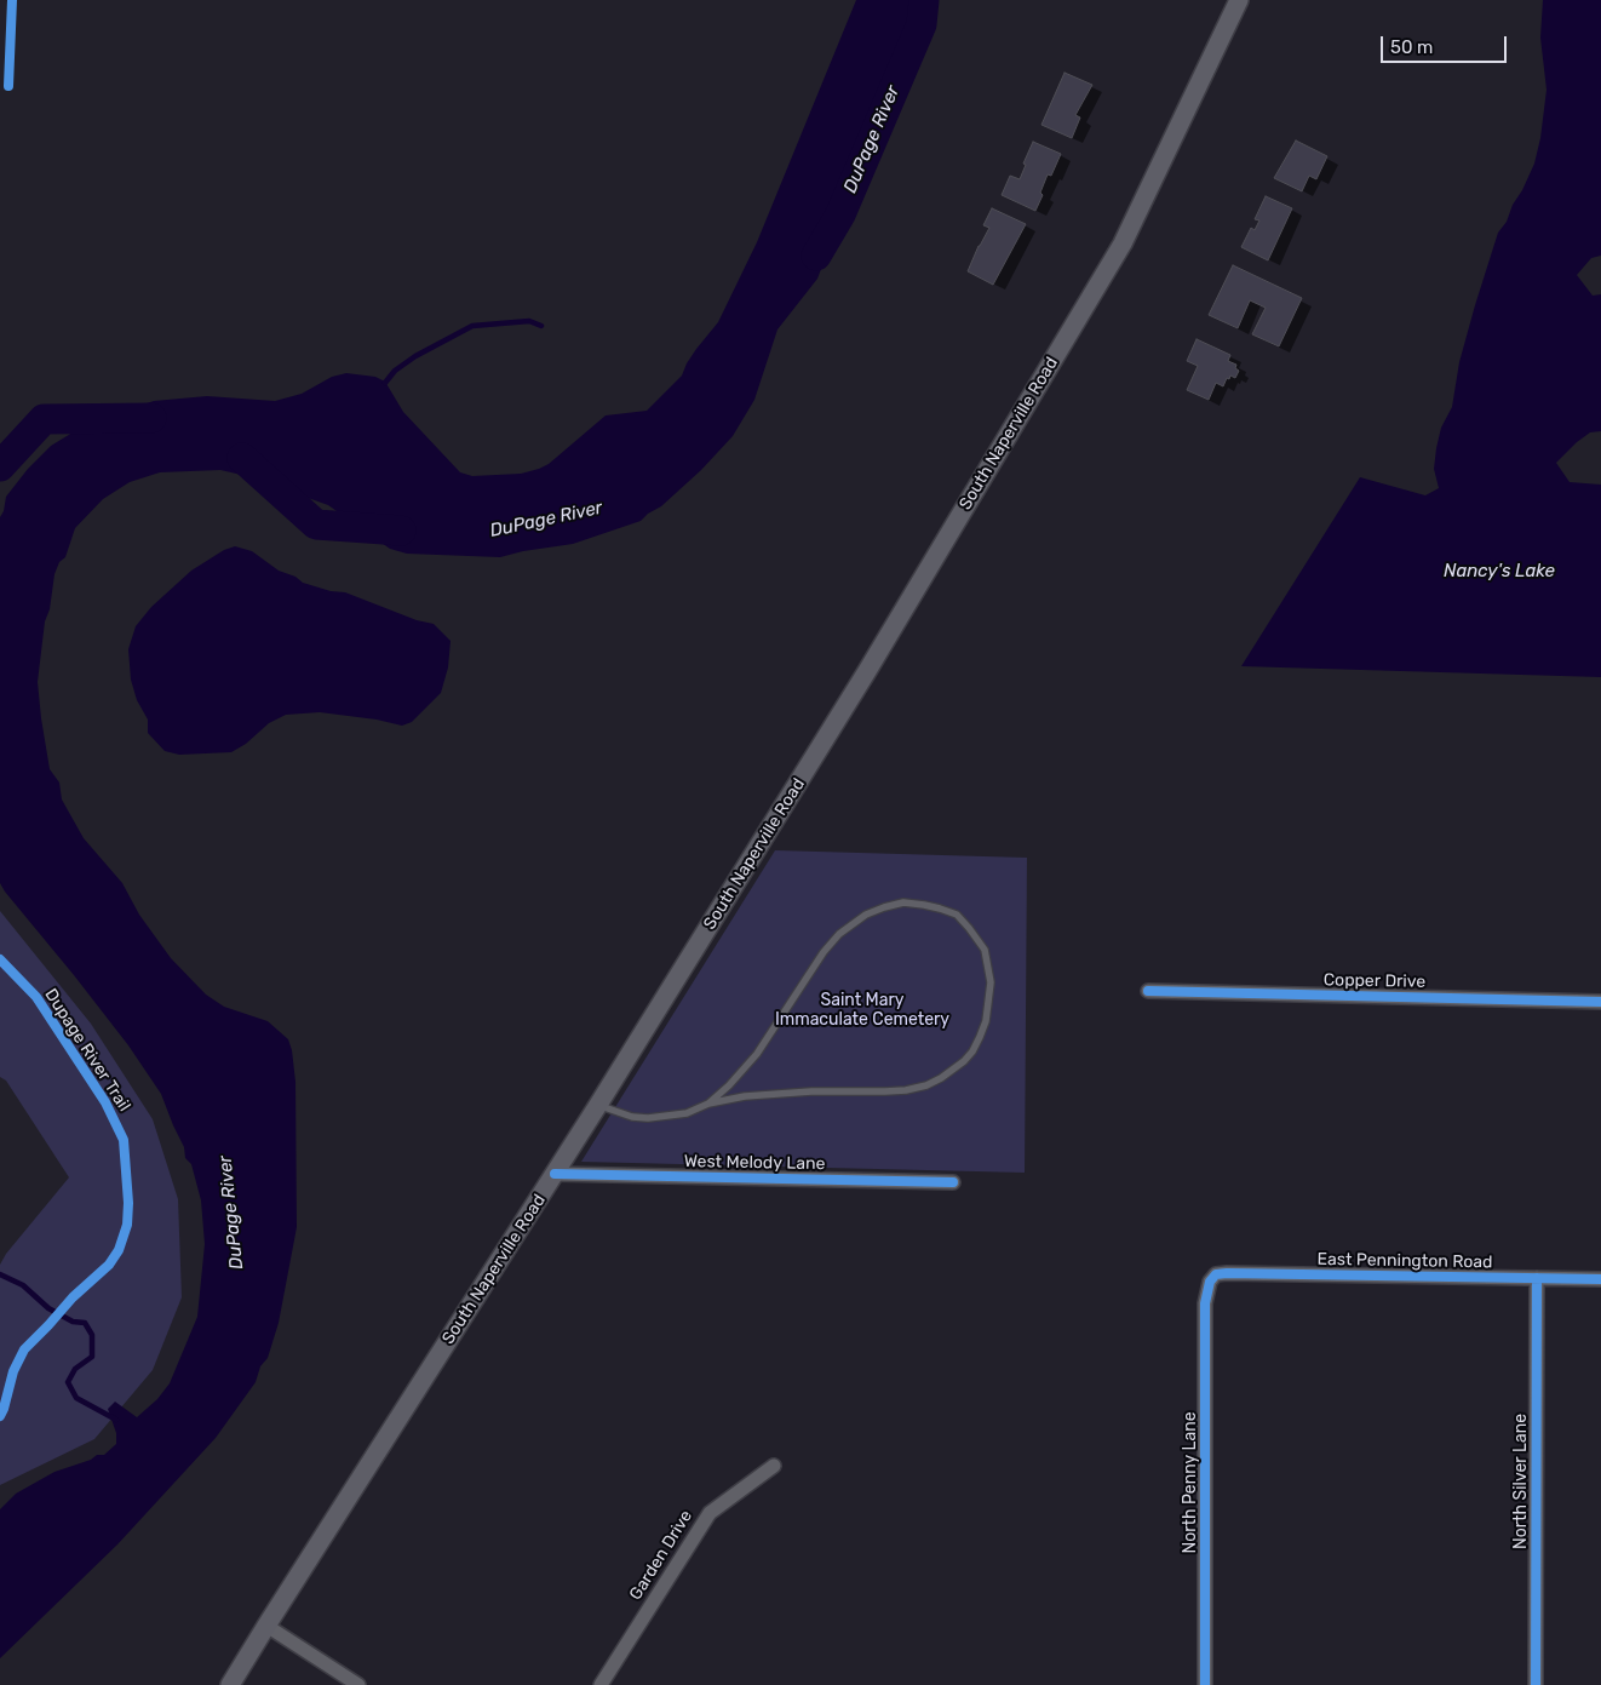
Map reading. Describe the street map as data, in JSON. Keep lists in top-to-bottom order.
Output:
{
  "streets": {
    "main road": ["South Naperville Road"],
    "street": [
      "Copper Drive",
      "West Melody Lane",
      "East Pennington Road",
      "North Silver Lane",
      "North Penny Lane",
      "Garden Drive"
    ],
    "cycle path": ["Dupage River Trail"]
  },
  "crossings": [
    ["South Naperville Road", "West Melody Lane"],
    ["East Pennington Road", "North Silver Lane"],
    ["East Pennington Road", "North Penny Lane"]
  ],
  "water": ["DuPage River", "Nancy's Lake"],
  "parks": ["Saint Mary Immaculate Cemetery"],
  "scale_bar": "50 m"
}
